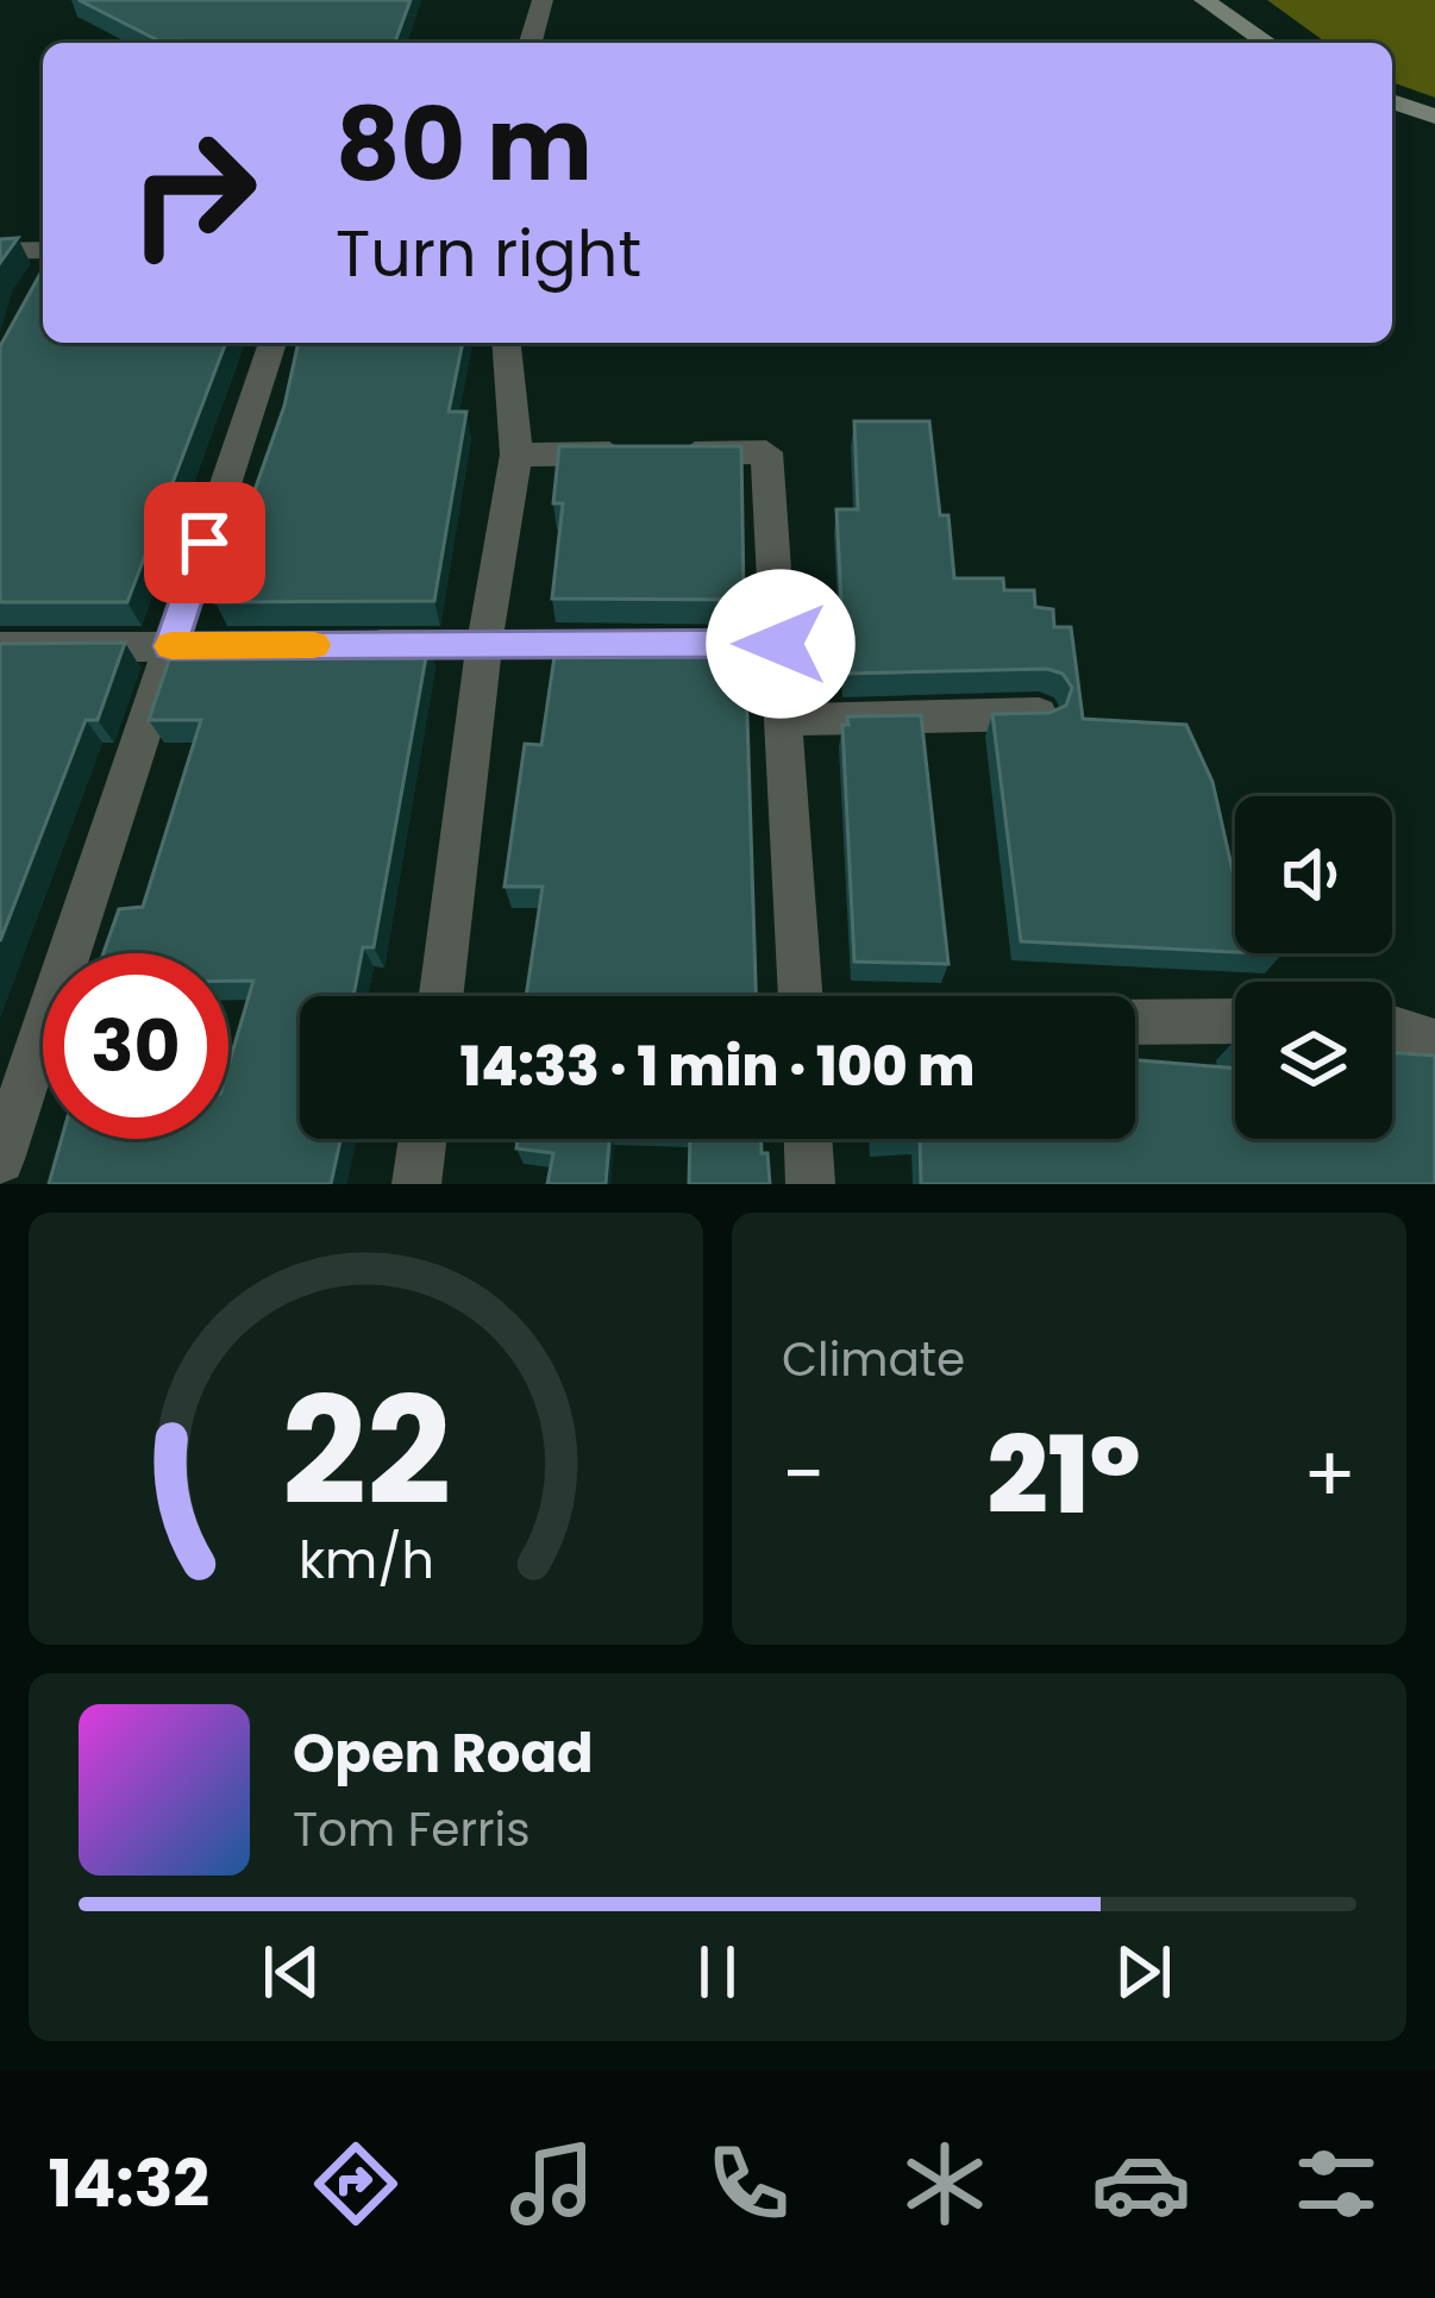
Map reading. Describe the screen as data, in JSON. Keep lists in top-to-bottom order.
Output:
{
  "page": {
    "turn": ["80 m", "Turn right"],
    "limit": "30",
    "trip": "14:33 · 1 min · 100 m",
    "tile": "Climate",
    "heat": ["−", "21°", "+"],
    "song": ["Open Road", "Tom Ferris"],
    "tabs": "14:32",
    "gauge": ["22", "km/h"]
  }
}
